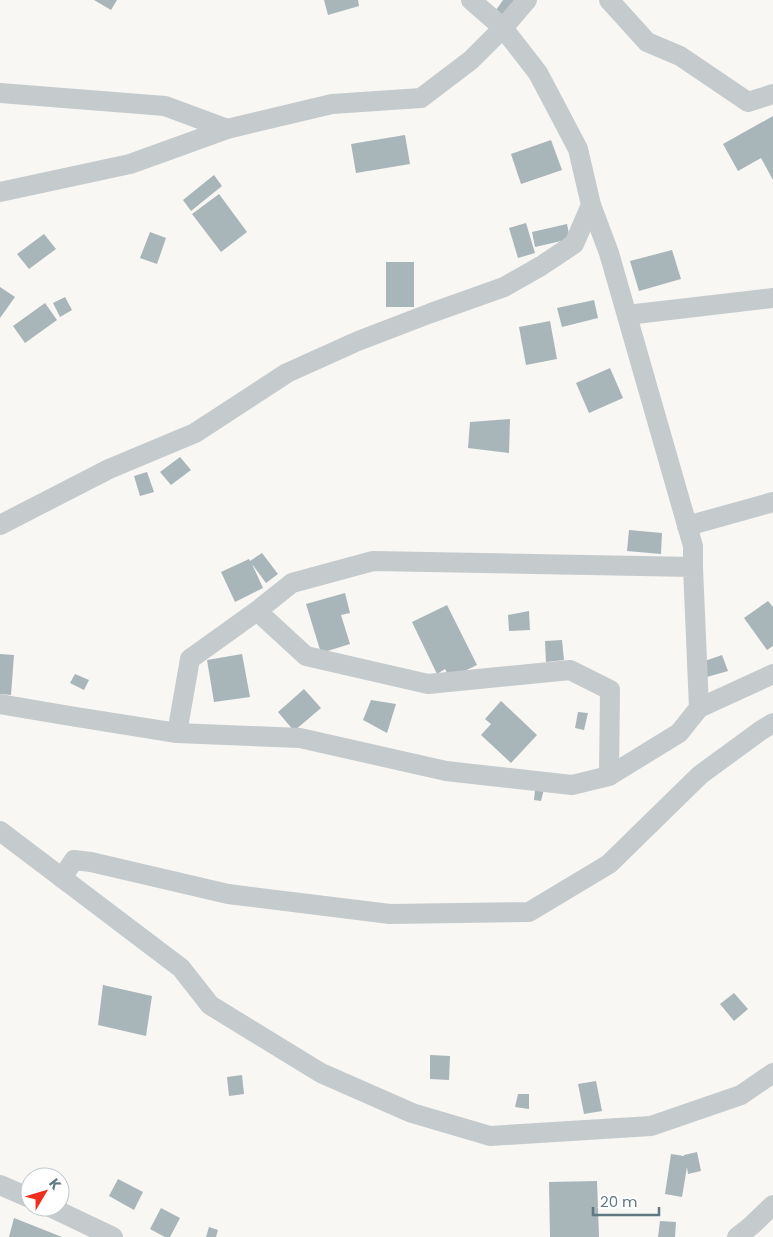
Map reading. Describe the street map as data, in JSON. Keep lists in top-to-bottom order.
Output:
{
  "scale_bar": "20 m",
  "north": "top right"
}
